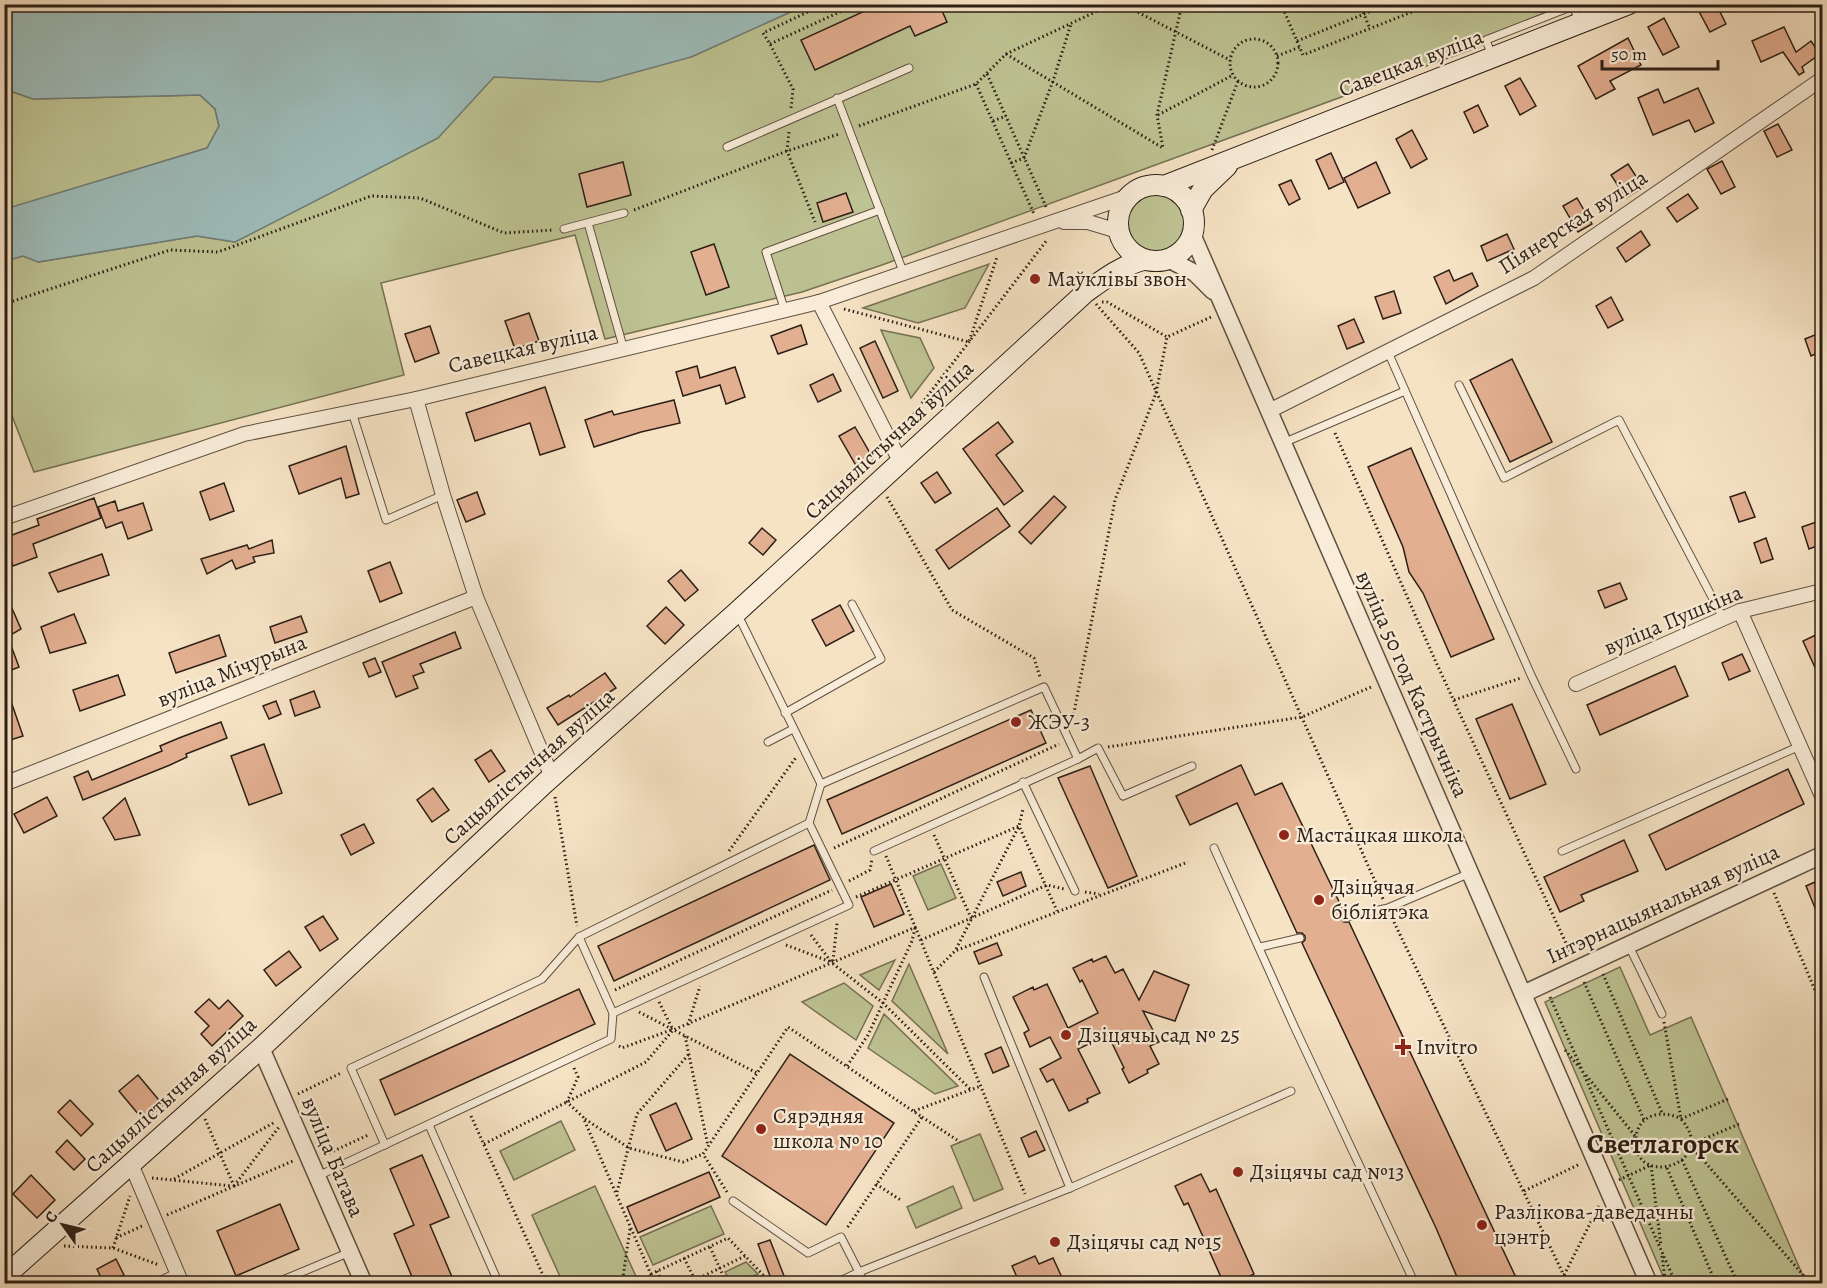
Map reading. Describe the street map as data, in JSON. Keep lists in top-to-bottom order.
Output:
{
  "streets": {
    "main road": ["Савецкая вуліца", "Сацыялістычная вуліца"],
    "street": [
      "Піянерская вуліца",
      "вуліца Пушкіна",
      "вуліца Мічурына",
      "вуліца 50 год Кастрычніка",
      "Інтэрнацыянальная вуліца",
      "вуліца Батава"
    ]
  },
  "crossings": [
    ["Савецкая вуліца", "Сацыялістычная вуліца"],
    ["Савецкая вуліца", "вуліца 50 год Кастрычніка"],
    ["Піянерская вуліца", "вуліца 50 год Кастрычніка"],
    ["Сацыялістычная вуліца", "вуліца 50 год Кастрычніка"],
    ["Сацыялістычная вуліца", "вуліца Батава"],
    ["вуліца 50 год Кастрычніка", "Інтэрнацыянальная вуліца"]
  ],
  "districts": ["Светлагорск"],
  "places": {
    "other": [
      "Маўклівы звон",
      "ЖЭУ-3",
      "Мастацкая школа",
      "Дзіцячая бібліятэка",
      "Дзіцячы сад № 25",
      "Сярэдняя школа № 10",
      "Дзіцячы сад №13",
      "Разлікова-даведачны цэнтр",
      "Дзіцячы сад №15"
    ],
    "health": ["Invitro"]
  },
  "scale_bar": "50 m",
  "north": "top left"
}
